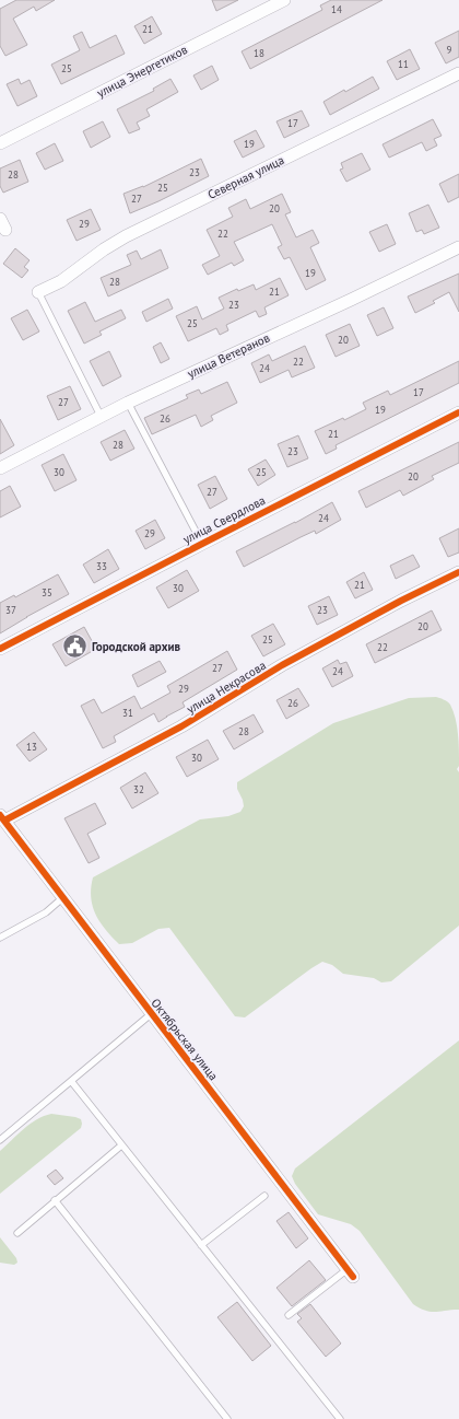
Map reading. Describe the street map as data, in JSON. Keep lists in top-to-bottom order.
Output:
{
  "streets": {
    "street": [
      "улица Энергетиков",
      "Северная улица",
      "улица Ветеранов",
      "улица Свердлова",
      "улица Некрасова",
      "Октябрьская улица"
    ]
  },
  "crossings": [
    ["улица Некрасова", "Октябрьская улица"]
  ],
  "places": {
    "public building": ["Городской архив"]
  },
  "house_numbers": [
    "14",
    "21",
    "9",
    "18",
    "11",
    "25",
    "17",
    "19",
    "23",
    "28",
    "25",
    "27",
    "20",
    "29",
    "22",
    "19",
    "28",
    "21",
    "23",
    "25",
    "20",
    "22",
    "24",
    "17",
    "27",
    "19",
    "26",
    "21",
    "28",
    "23",
    "30",
    "25",
    "20",
    "27",
    "24",
    "29",
    "33",
    "21",
    "30",
    "35",
    "37",
    "23",
    "20",
    "25",
    "22",
    "27",
    "24",
    "29",
    "26",
    "31",
    "28",
    "13",
    "30",
    "32"
  ]
}
